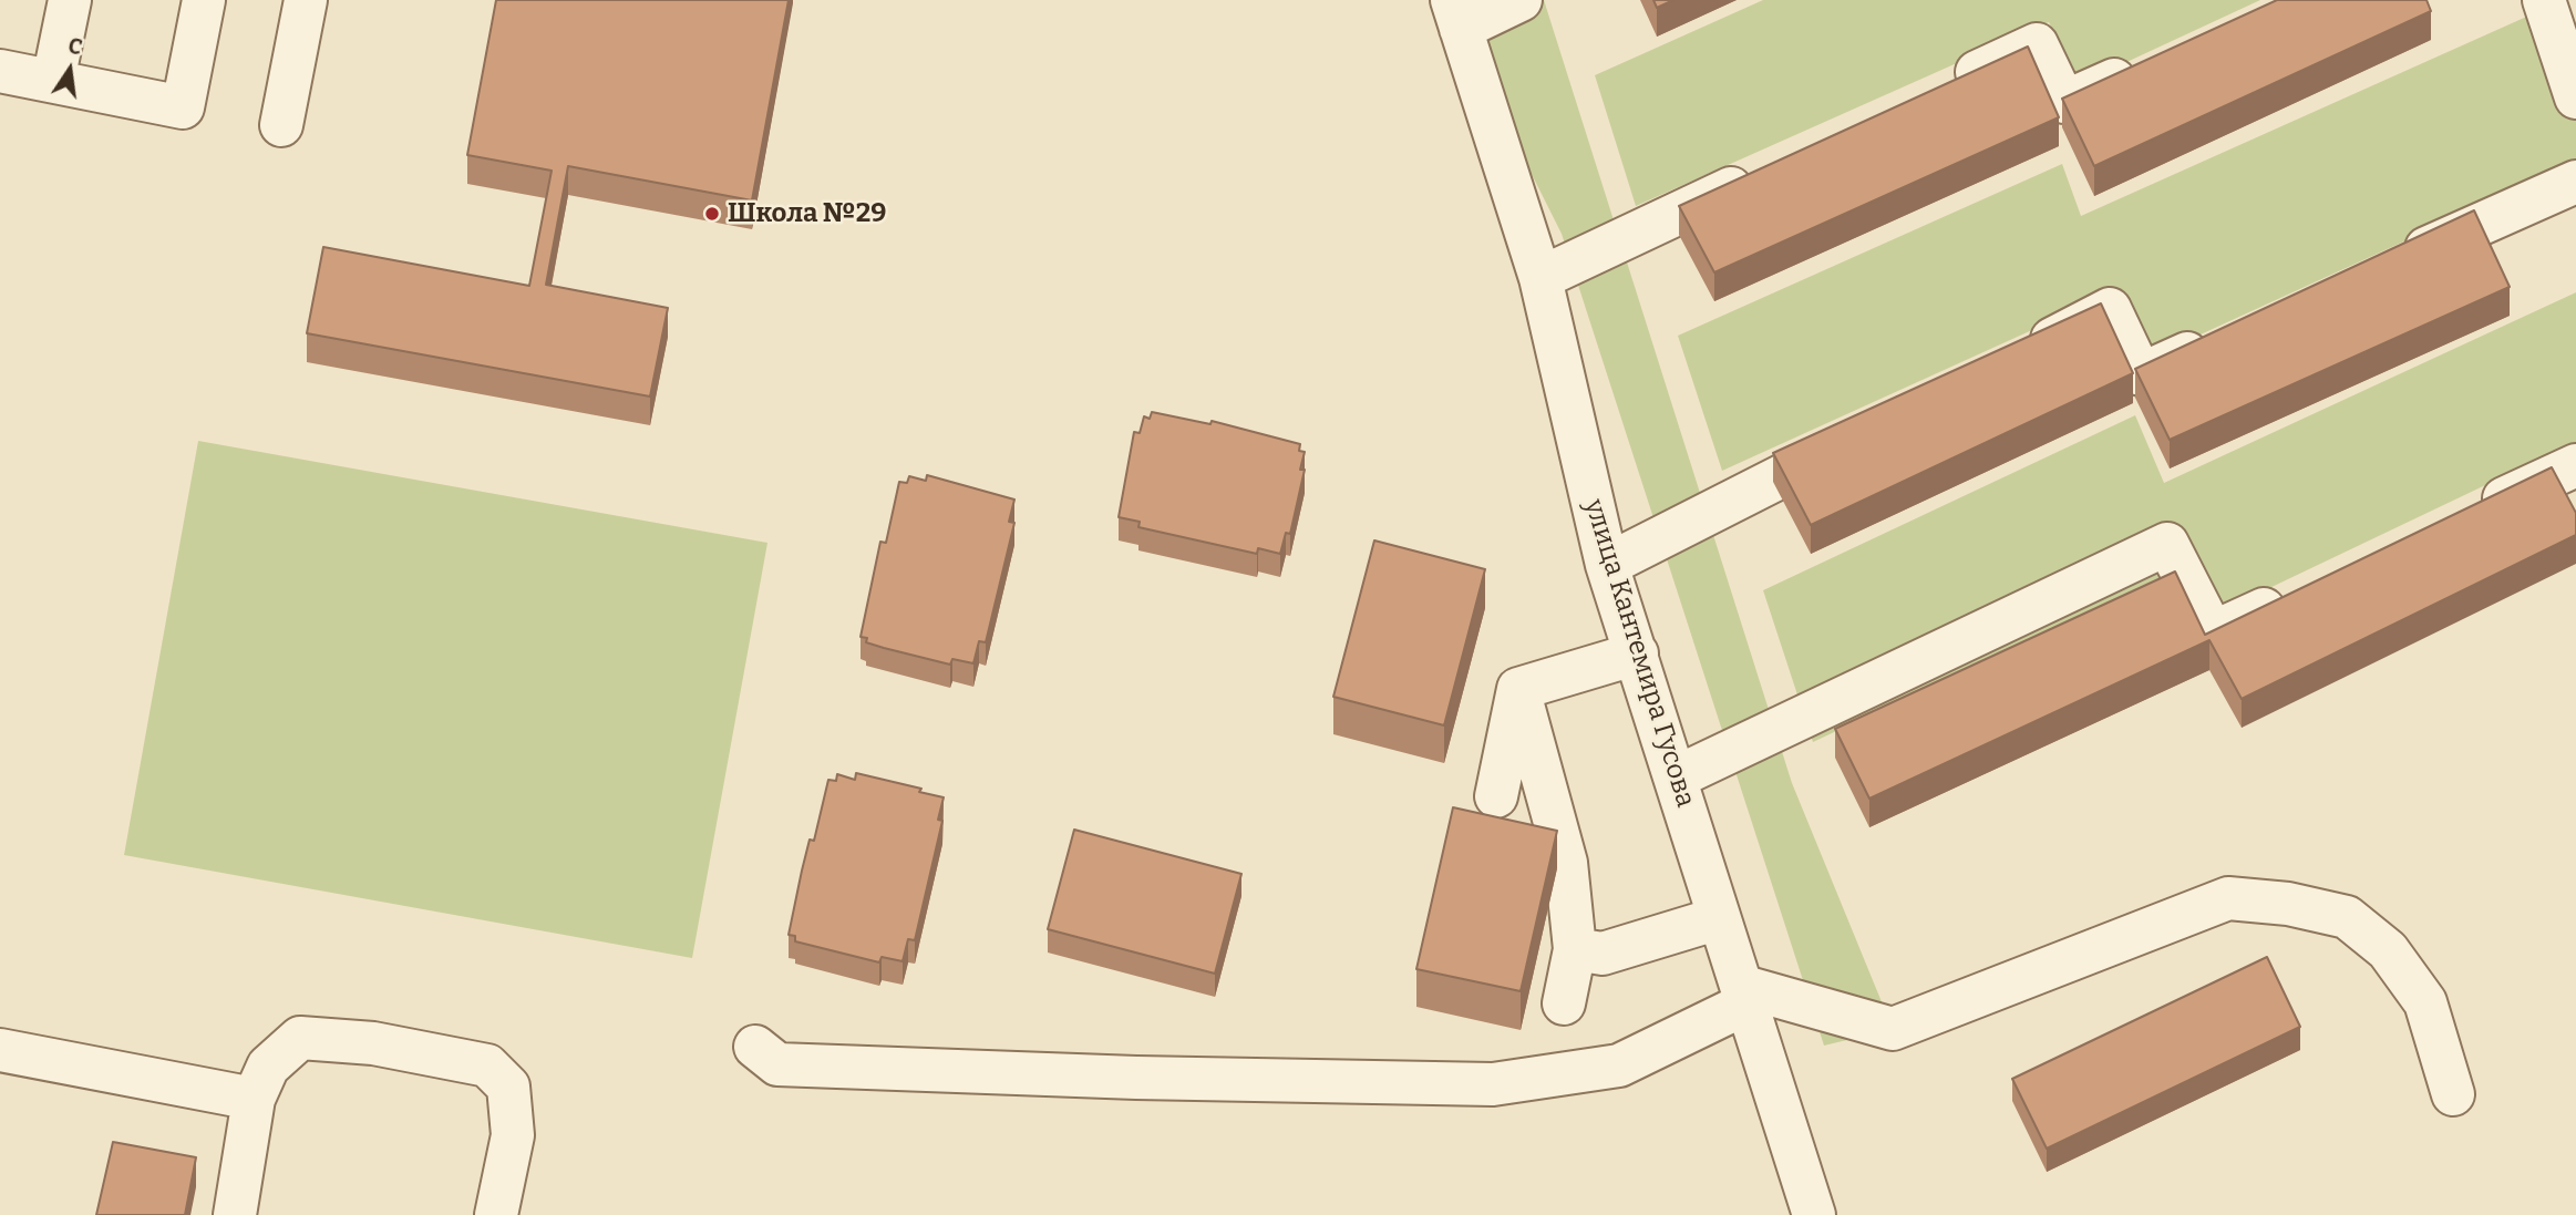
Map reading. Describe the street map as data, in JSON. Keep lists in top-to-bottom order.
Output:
{
  "streets": {
    "street": ["улица Кантемира Гусова"]
  },
  "places": ["Школа №29"],
  "north": "top"
}
